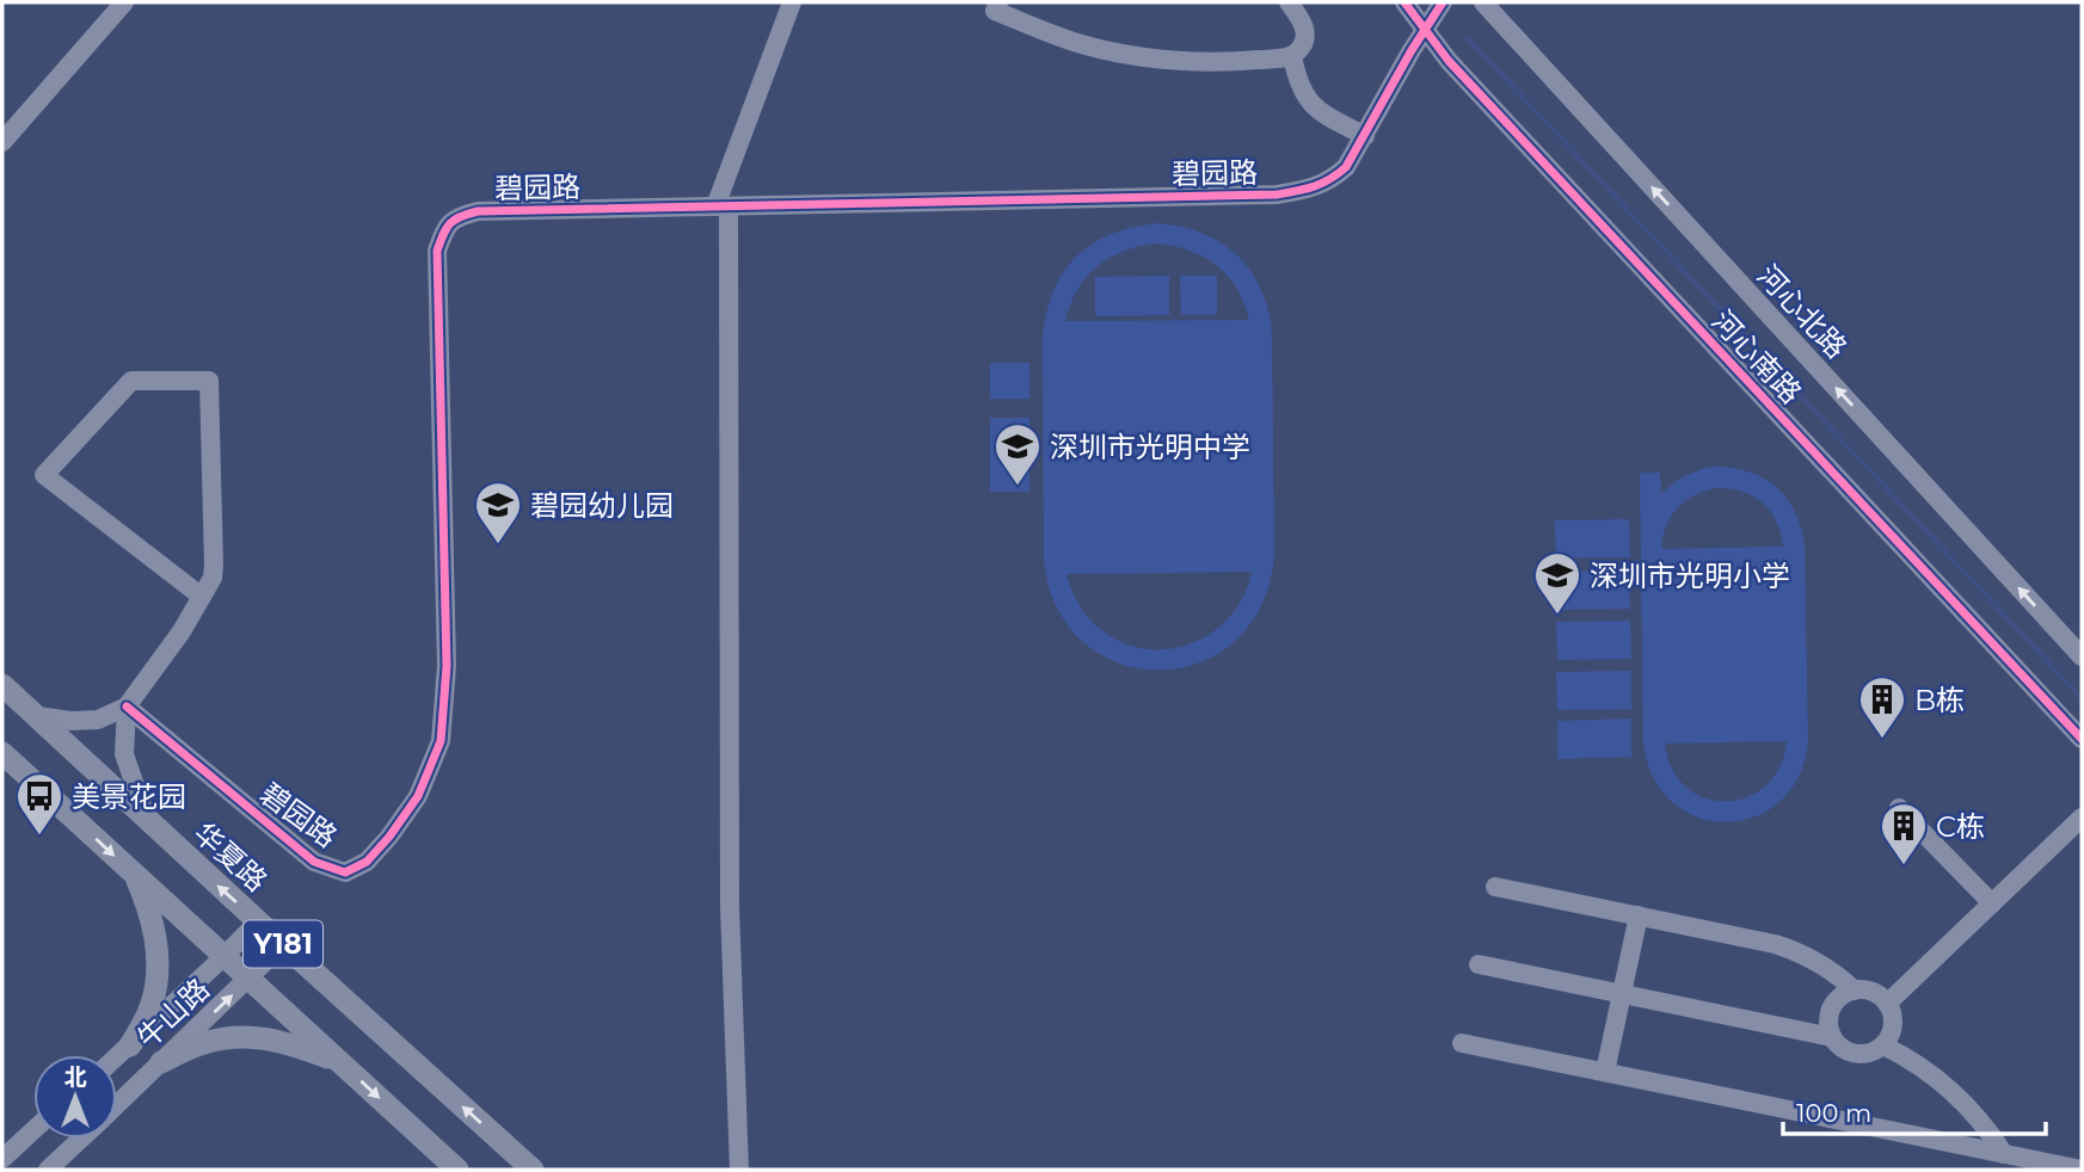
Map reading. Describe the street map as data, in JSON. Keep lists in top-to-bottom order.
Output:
{
  "streets": {
    "main road": ["华夏路", "Y181"],
    "street": [
      "碧园路",
      "河心北路",
      "河心南路",
      "牛山路"
    ]
  },
  "crossings": [
    ["碧园路", "河心南路"],
    ["华夏路", "牛山路"],
    ["Y181", "牛山路"]
  ],
  "one_way": ["河心北路"],
  "places": {
    "school or university": ["深圳市光明中学", "碧园幼儿园", "深圳市光明小学"],
    "building": ["B栋", "C栋"],
    "bus stop": ["美景花园"]
  },
  "scale_bar": "100 m",
  "north": "top"
}
